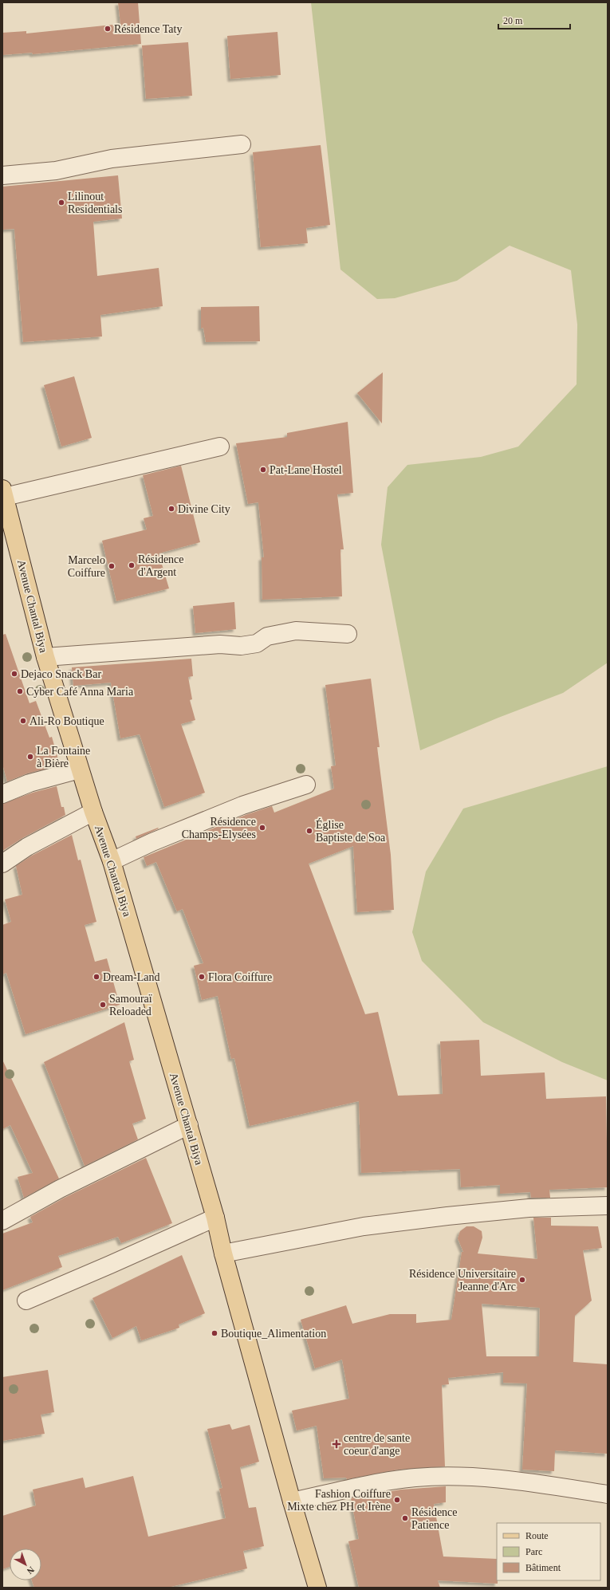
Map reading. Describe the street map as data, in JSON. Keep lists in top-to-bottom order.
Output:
{
  "streets": {
    "main road": ["Avenue Chantal Biya"]
  },
  "places": {
    "other": [
      "Résidence Taty",
      "Lilinout Residentials",
      "Pat-Lane Hostel",
      "Divine City",
      "Résidence d'Argent",
      "Marcelo Coiffure",
      "Dejaco Snack Bar",
      "Cyber Café Anna Maria",
      "Ali-Ro Boutique",
      "La Fontaine à Bière",
      "Résidence Champs-Elysées",
      "Église Baptiste de Soa",
      "Dream-Land",
      "Flora Coiffure",
      "Samouraï Reloaded",
      "Résidence Universitaire Jeanne d'Arc",
      "Boutique_Alimentation",
      "Fashion Coiffure Mixte chez PH et Irène",
      "Résidence Patience"
    ],
    "health": ["centre de sante coeur d'ange"]
  },
  "legend": ["Route", "Parc", "Bâtiment"],
  "scale_bar": "20 m",
  "north": "bottom right"
}
